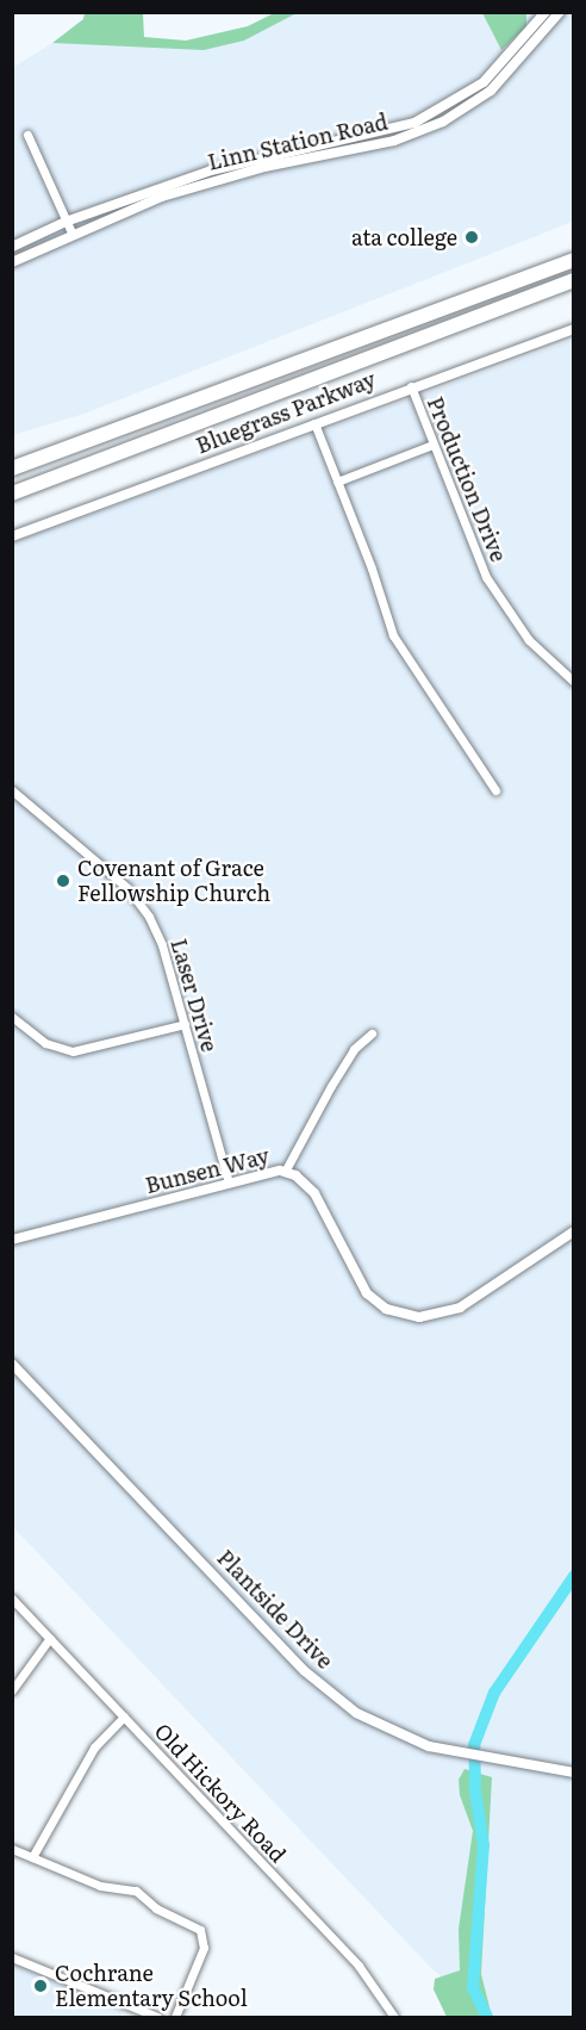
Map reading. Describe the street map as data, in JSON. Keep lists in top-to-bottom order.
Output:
{
  "streets": {
    "street": [
      "Linn Station Road",
      "Bluegrass Parkway",
      "Production Drive",
      "Laser Drive",
      "Bunsen Way",
      "Plantside Drive",
      "Old Hickory Road"
    ]
  },
  "crossings": [
    ["Bluegrass Parkway", "Production Drive"],
    ["Laser Drive", "Bunsen Way"]
  ],
  "places": ["ata college", "Covenant of Grace Fellowship Church", "Cochrane Elementary School"]
}
